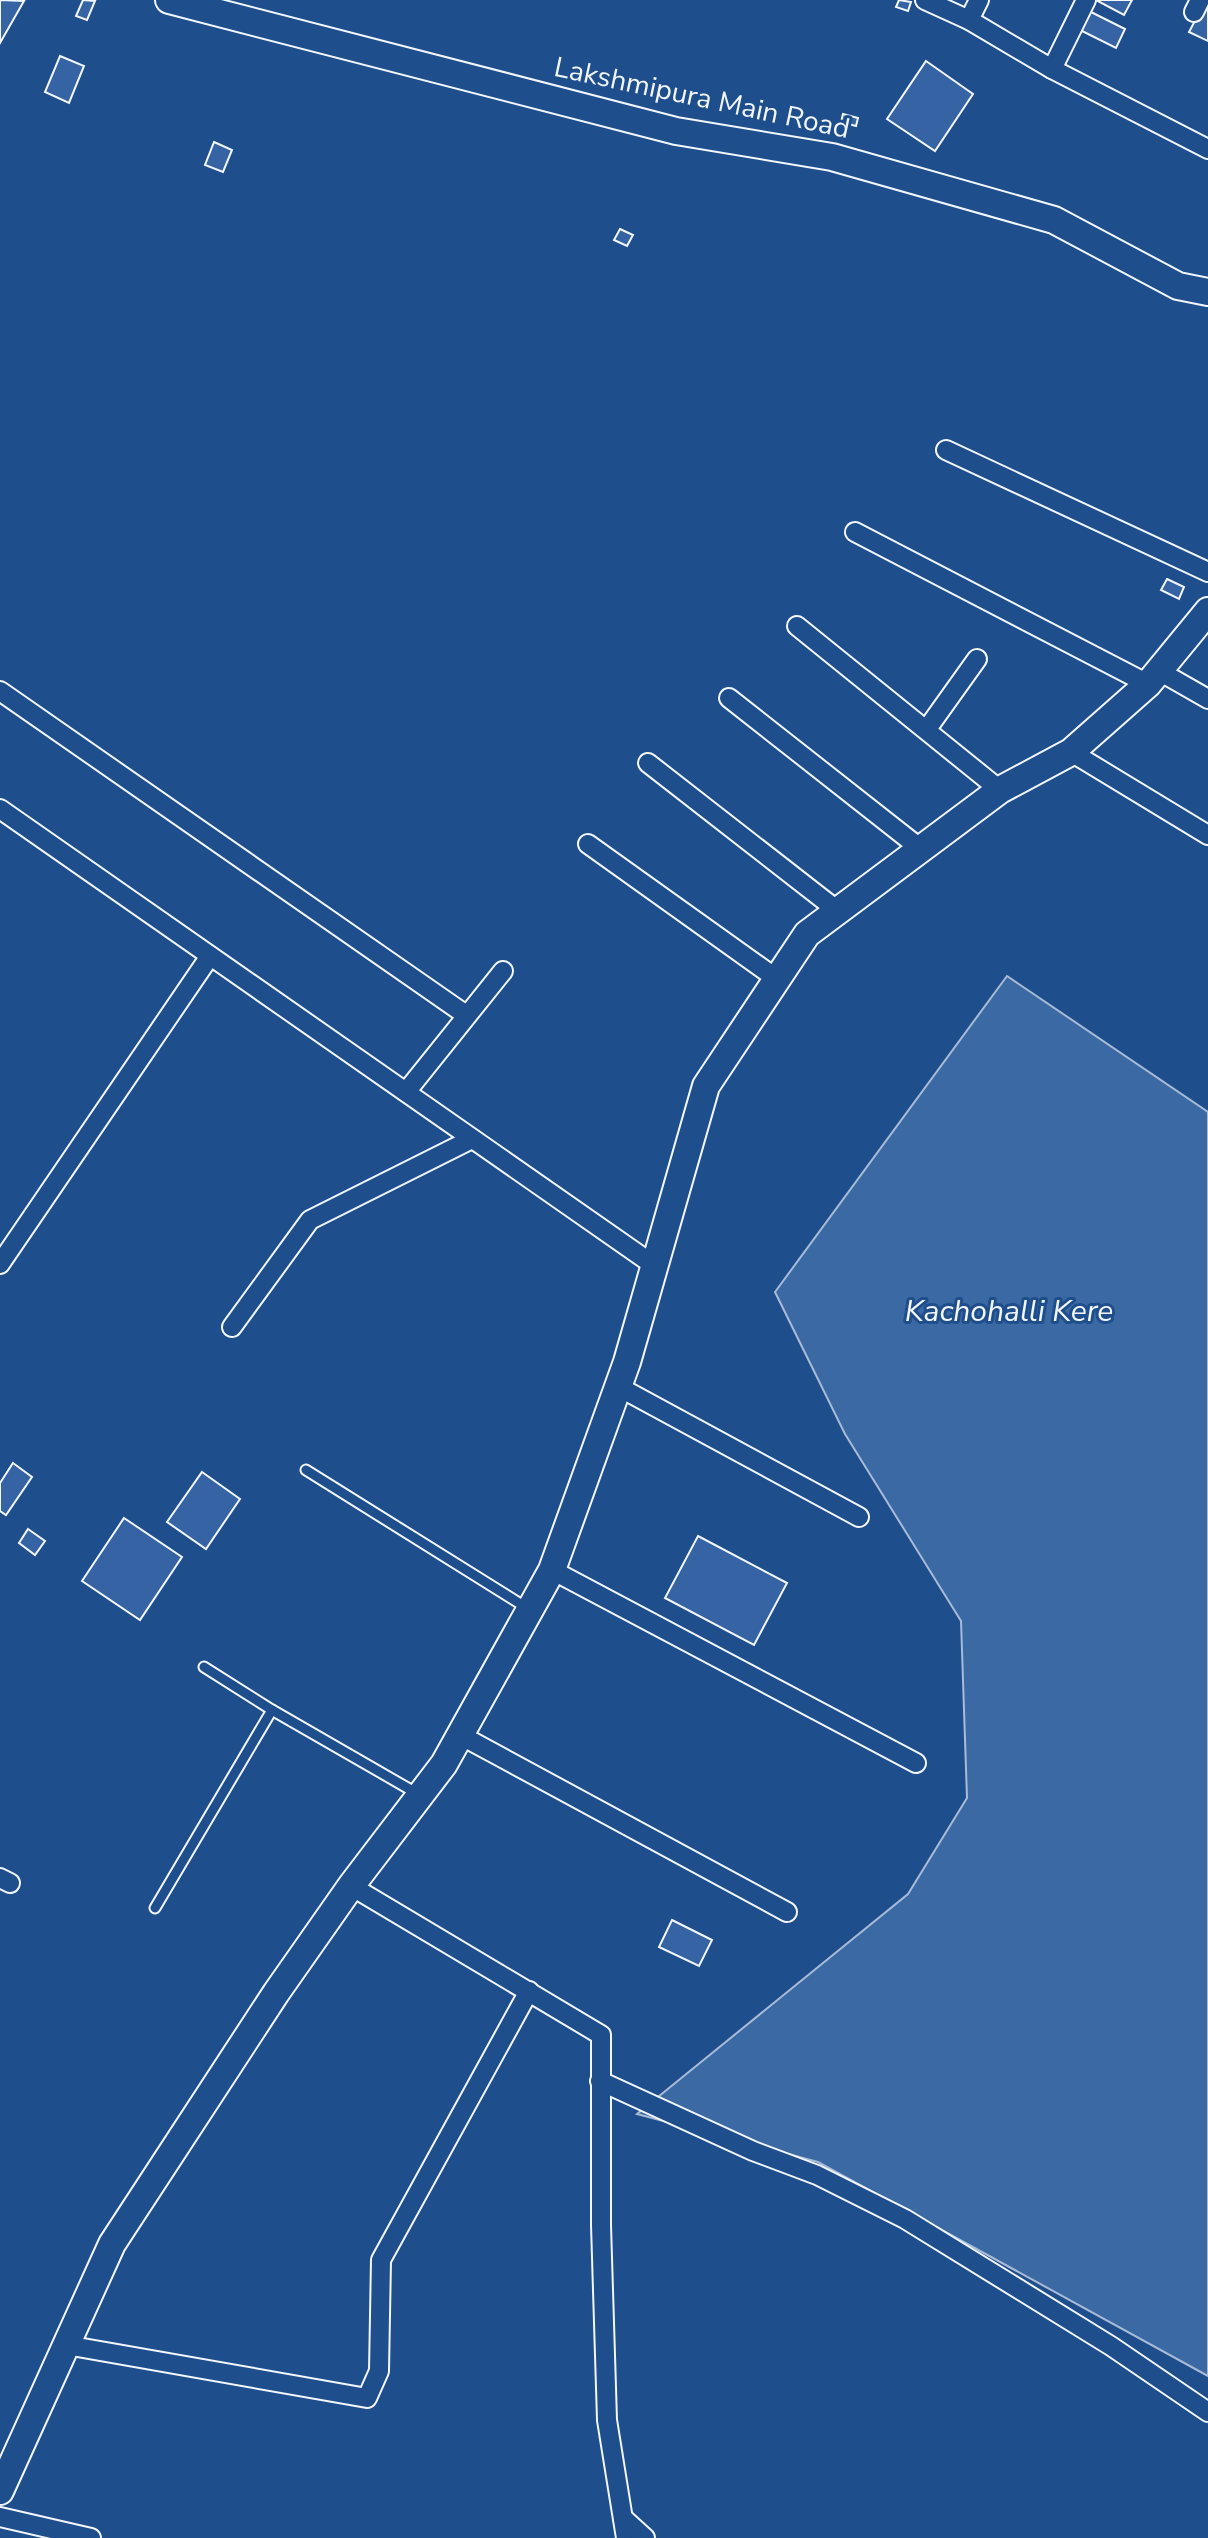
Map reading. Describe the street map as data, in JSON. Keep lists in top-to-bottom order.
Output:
{
  "streets": {
    "street": ["Lakshmipura Main Road"]
  },
  "water": ["Kachohalli Kere"]
}
